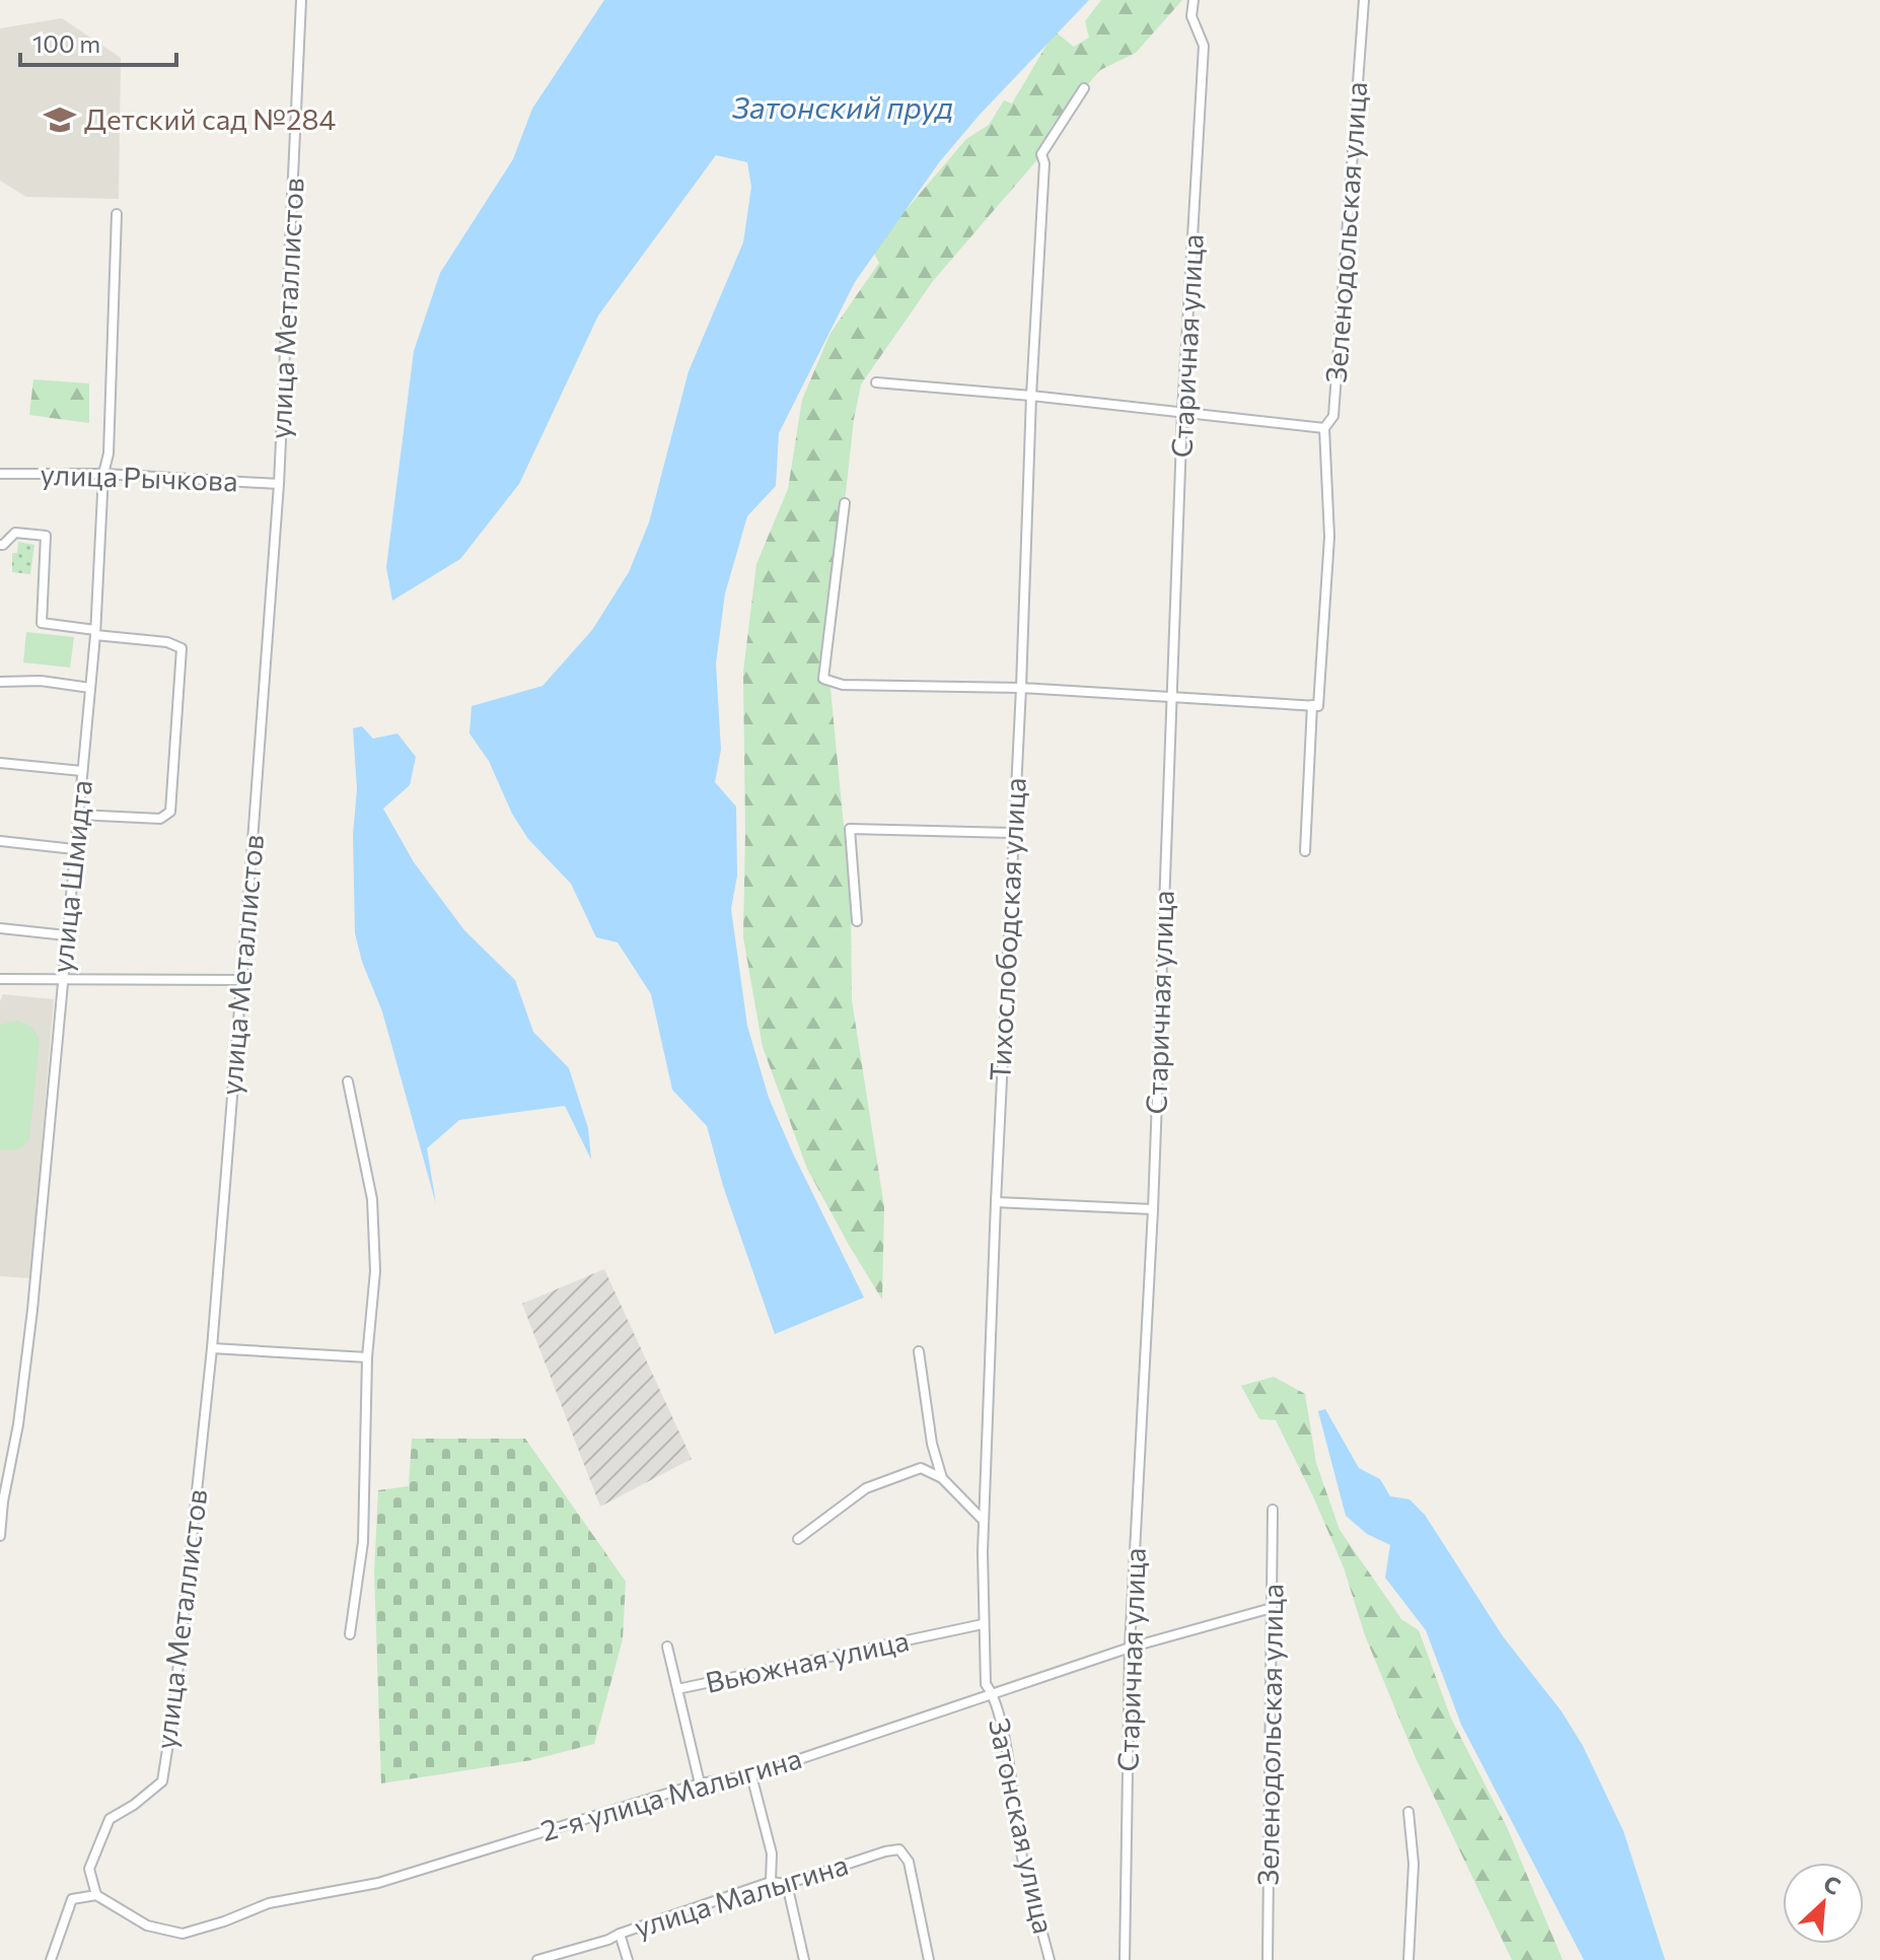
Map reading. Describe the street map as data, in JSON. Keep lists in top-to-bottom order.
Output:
{
  "streets": {
    "street": [
      "Зеленодольская улица",
      "улица Металлистов",
      "Старичная улица",
      "улица Рычкова",
      "улица Шмидта",
      "Тихослободская улица",
      "Вьюжная улица",
      "2-я улица Малыгина",
      "Затонская улица",
      "улица Малыгина"
    ]
  },
  "crossings": [
    ["Зеленодольская улица", "2-я улица Малыгина"],
    ["улица Металлистов", "улица Рычкова"],
    ["улица Металлистов", "2-я улица Малыгина"],
    ["Старичная улица", "2-я улица Малыгина"],
    ["улица Рычкова", "улица Шмидта"],
    ["Тихослободская улица", "Вьюжная улица"],
    ["Тихослободская улица", "2-я улица Малыгина"],
    ["Тихослободская улица", "Затонская улица"],
    ["Вьюжная улица", "2-я улица Малыгина"],
    ["2-я улица Малыгина", "Затонская улица"]
  ],
  "water": ["Затонский пруд"],
  "places": {
    "school or university": ["Детский сад №284"]
  },
  "scale_bar": "100 m",
  "north": "top right"
}
